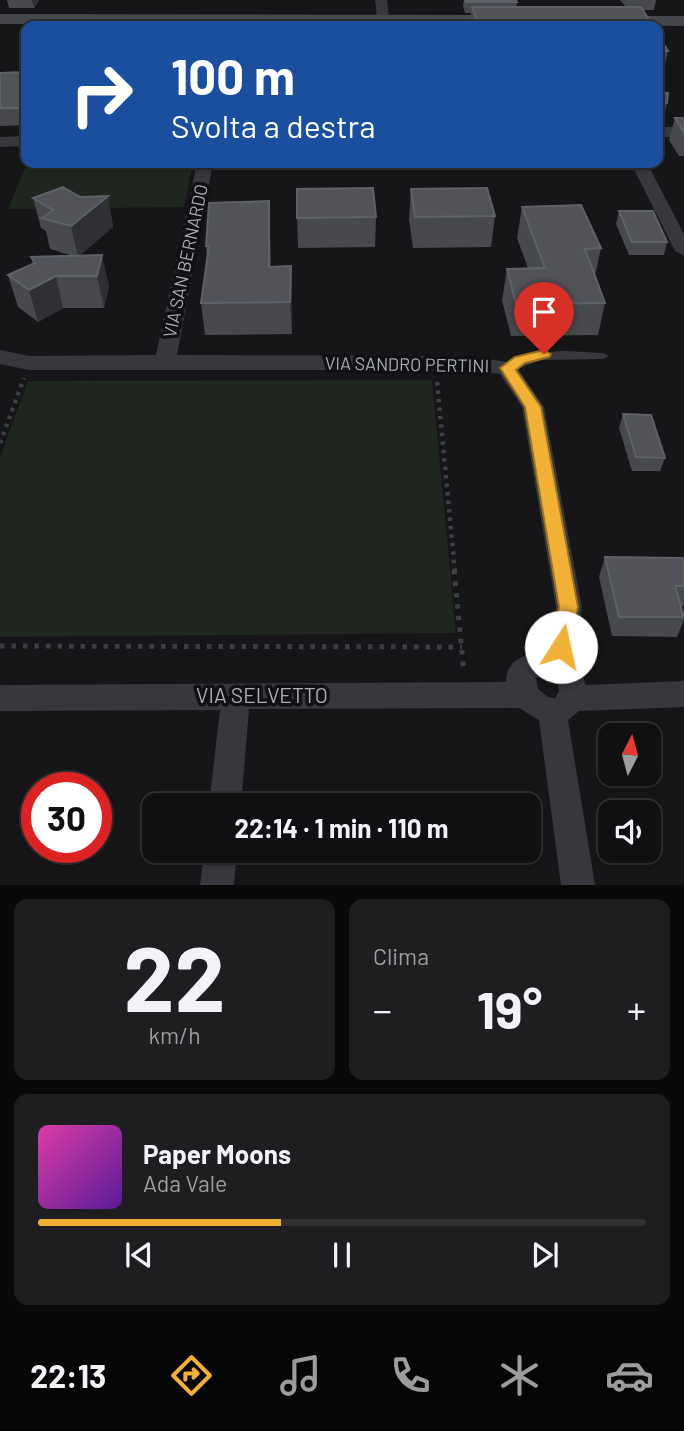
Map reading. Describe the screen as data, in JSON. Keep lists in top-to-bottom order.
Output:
{
  "streets": {
    "street": ["VIA SAN BERNARDO", "VIA SANDRO PERTINI", "VIA SELVETTO"]
  },
  "crossings": [
    ["VIA SAN BERNARDO", "VIA SANDRO PERTINI"],
    ["VIA SANDRO PERTINI", "VIA SELVETTO"]
  ],
  "north": "top",
  "page": {
    "turn": ["100 m", "Svolta a destra"],
    "limit": "30",
    "trip": "22:14 · 1 min · 110 m",
    "tile": [
      ["22", "km/h"],
      "Clima"
    ],
    "heat": ["−", "19°", "+"],
    "song": ["Paper Moons", "Ada Vale"],
    "tabs": "22:13"
  }
}
